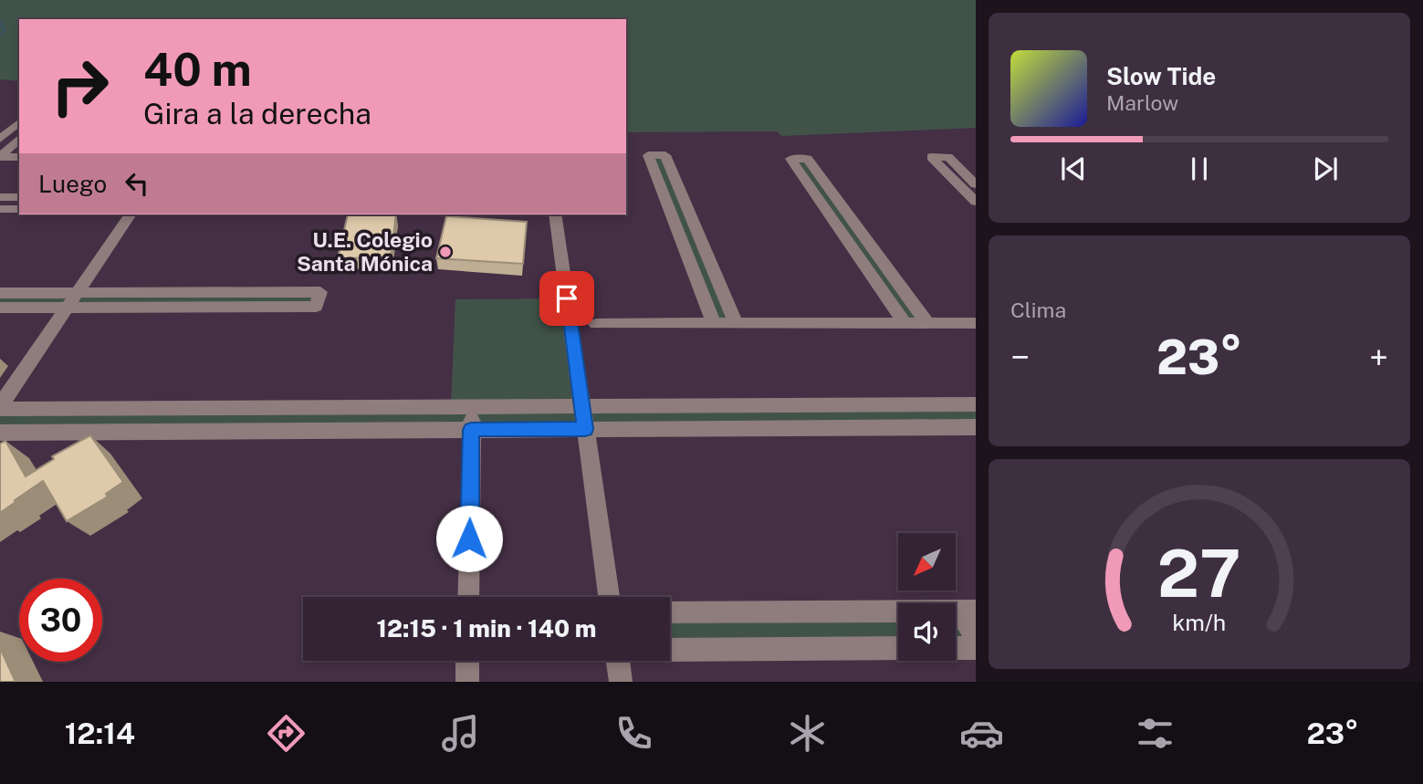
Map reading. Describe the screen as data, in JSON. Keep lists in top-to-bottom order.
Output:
{
  "places": ["U.E. Colegio Santa Mónica"],
  "north": "bottom left",
  "page": {
    "turn": ["40 m", "Gira a la derecha"],
    "song": ["Slow Tide", "Marlow"],
    "then": "Luego",
    "tile": "Clima",
    "heat": ["−", "23°", "+"],
    "limit": "30",
    "trip": "12:15 · 1 min · 140 m",
    "tabs": ["12:14", "23°"],
    "gauge": ["27", "km/h"]
  }
}
